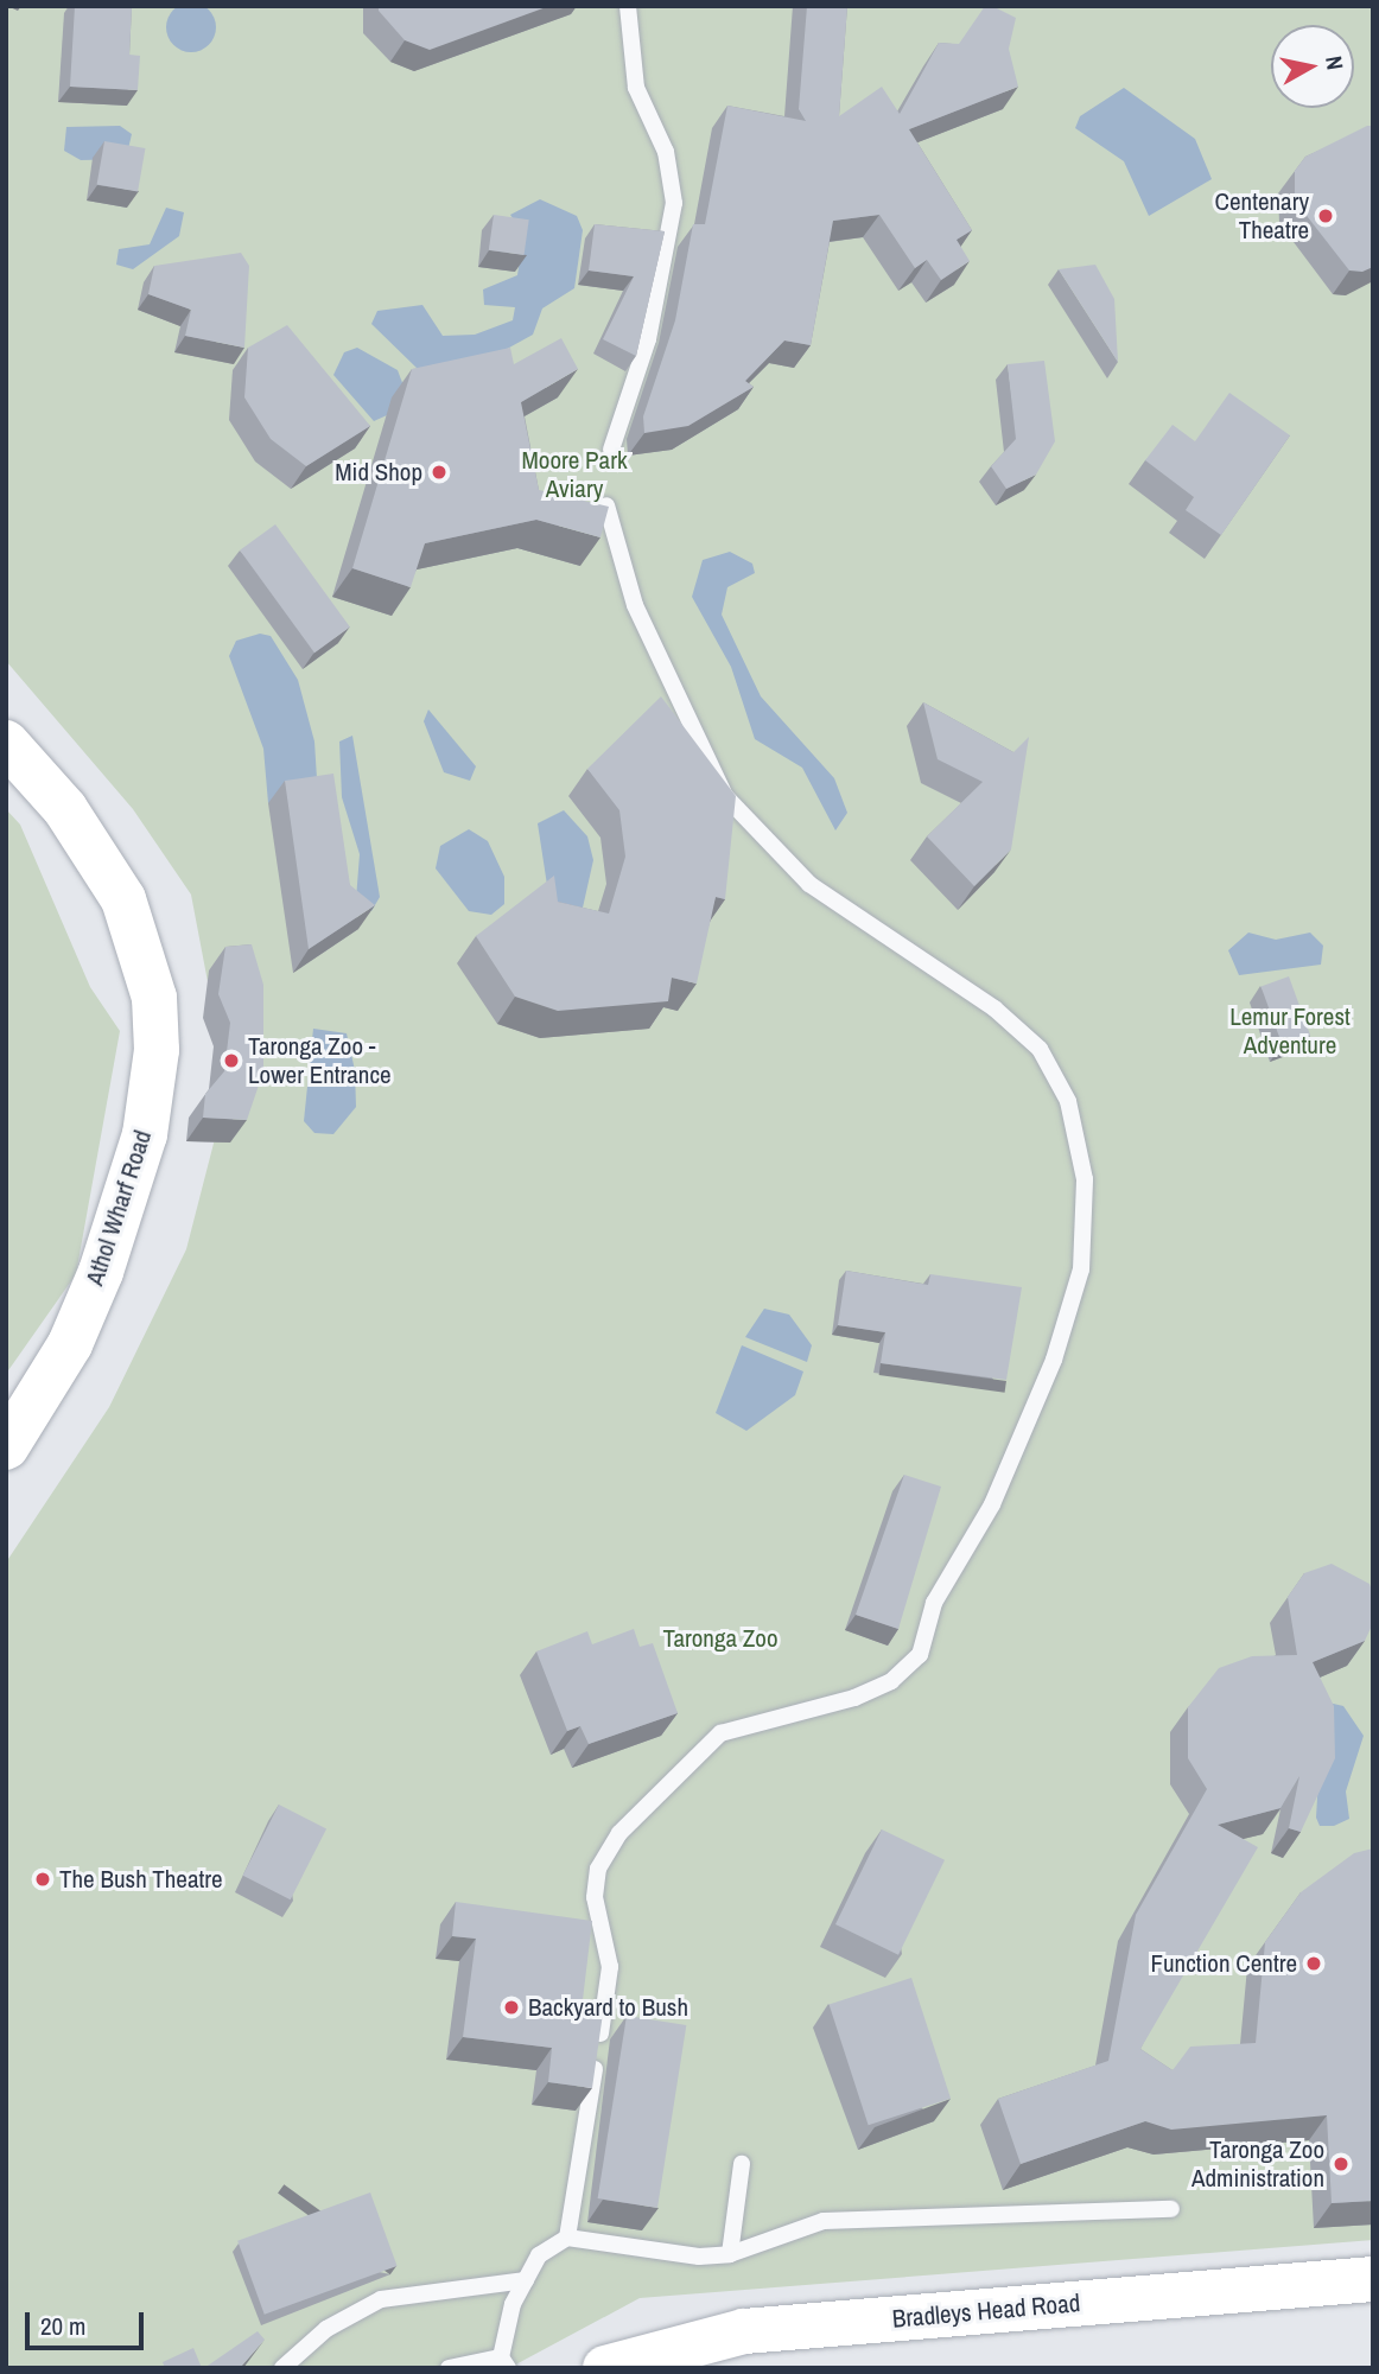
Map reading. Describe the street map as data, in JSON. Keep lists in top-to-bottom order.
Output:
{
  "streets": {
    "main road": ["Athol Wharf Road", "Bradleys Head Road"]
  },
  "parks": ["Moore Park Aviary", "Lemur Forest Adventure", "Taronga Zoo"],
  "places": [
    "Centenary Theatre",
    "Mid Shop",
    "Taronga Zoo - Lower Entrance",
    "The Bush Theatre",
    "Function Centre",
    "Backyard to Bush",
    "Taronga Zoo Administration"
  ],
  "scale_bar": "20 m",
  "north": "right"
}
